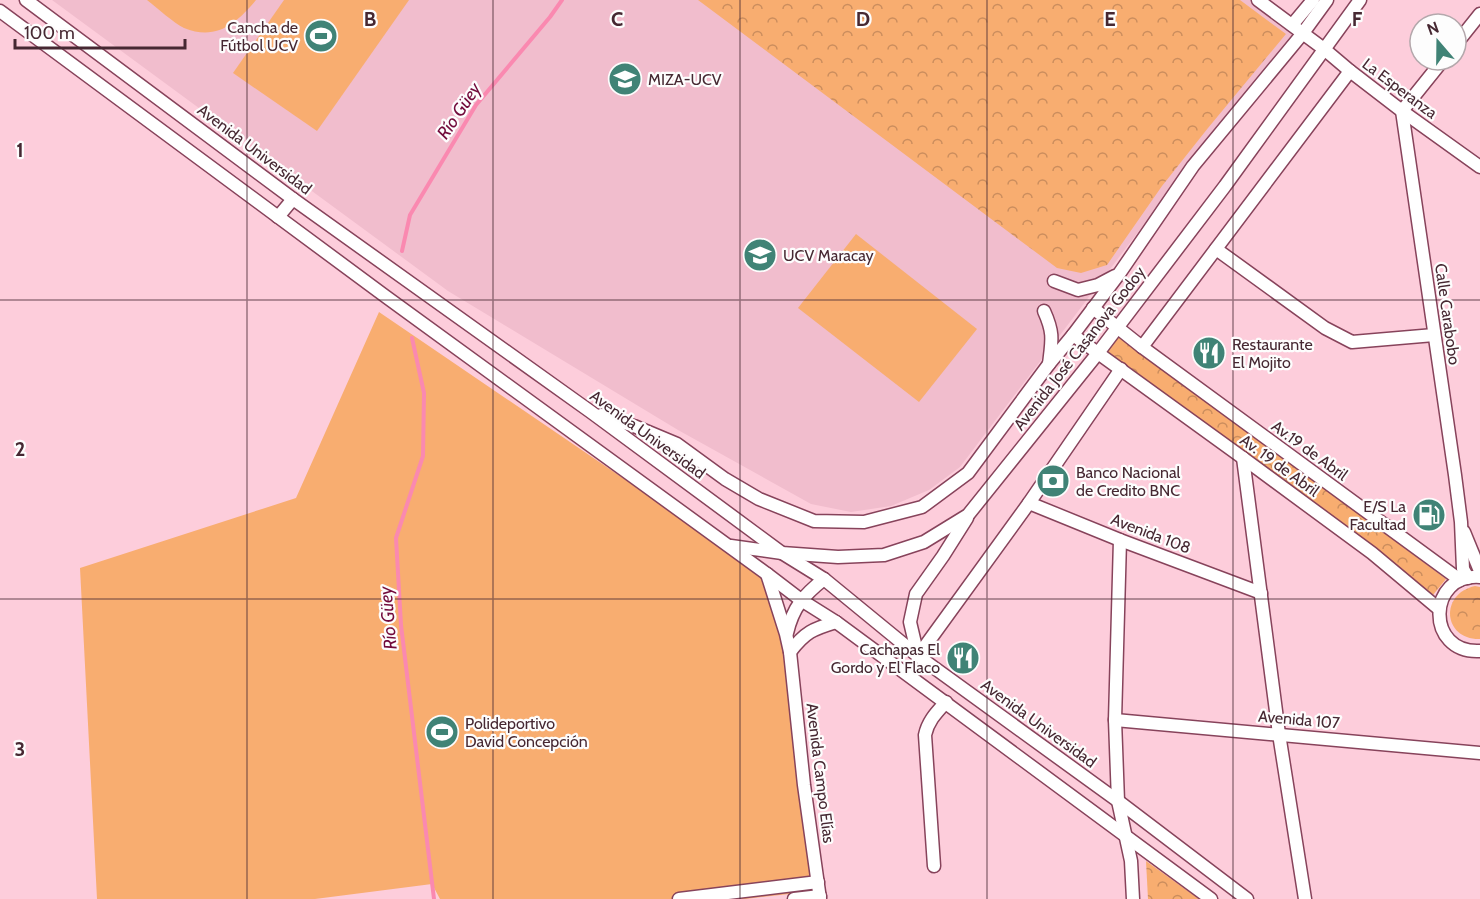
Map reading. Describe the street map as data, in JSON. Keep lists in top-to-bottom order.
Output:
{
  "streets": {
    "street": [
      "La Esperanza",
      "Avenida Universidad",
      "Calle Carabobo",
      "Avenida José Casanova Godoy",
      "Av.19 de Abril",
      "Av. 19 de Abril",
      "Avenida 108",
      "Avenida 107",
      "Avenida Campo Elías"
    ]
  },
  "crossings": [
    ["La Esperanza", "Calle Carabobo"],
    ["La Esperanza", "Avenida José Casanova Godoy"],
    ["Avenida Universidad", "Avenida José Casanova Godoy"],
    ["Avenida José Casanova Godoy", "Av.19 de Abril"],
    ["Avenida José Casanova Godoy", "Av. 19 de Abril"]
  ],
  "water": ["Río Güey"],
  "places": {
    "sports": ["Cancha de Fútbol UCV", "Polideportivo David Concepción"],
    "school or university": ["MIZA-UCV", "UCV Maracay"],
    "restaurant": ["Restaurante El Mojito", "Cachapas El Gordo y El Flaco"],
    "bank": ["Banco Nacional de Credito BNC"],
    "fuel station": ["E/S La Facultad"]
  },
  "scale_bar": "100 m",
  "north": "top",
  "grid": {
    "columns": [
      "B",
      "C",
      "D",
      "E",
      "F"
    ],
    "rows": ["1", "2", "3"]
  }
}
